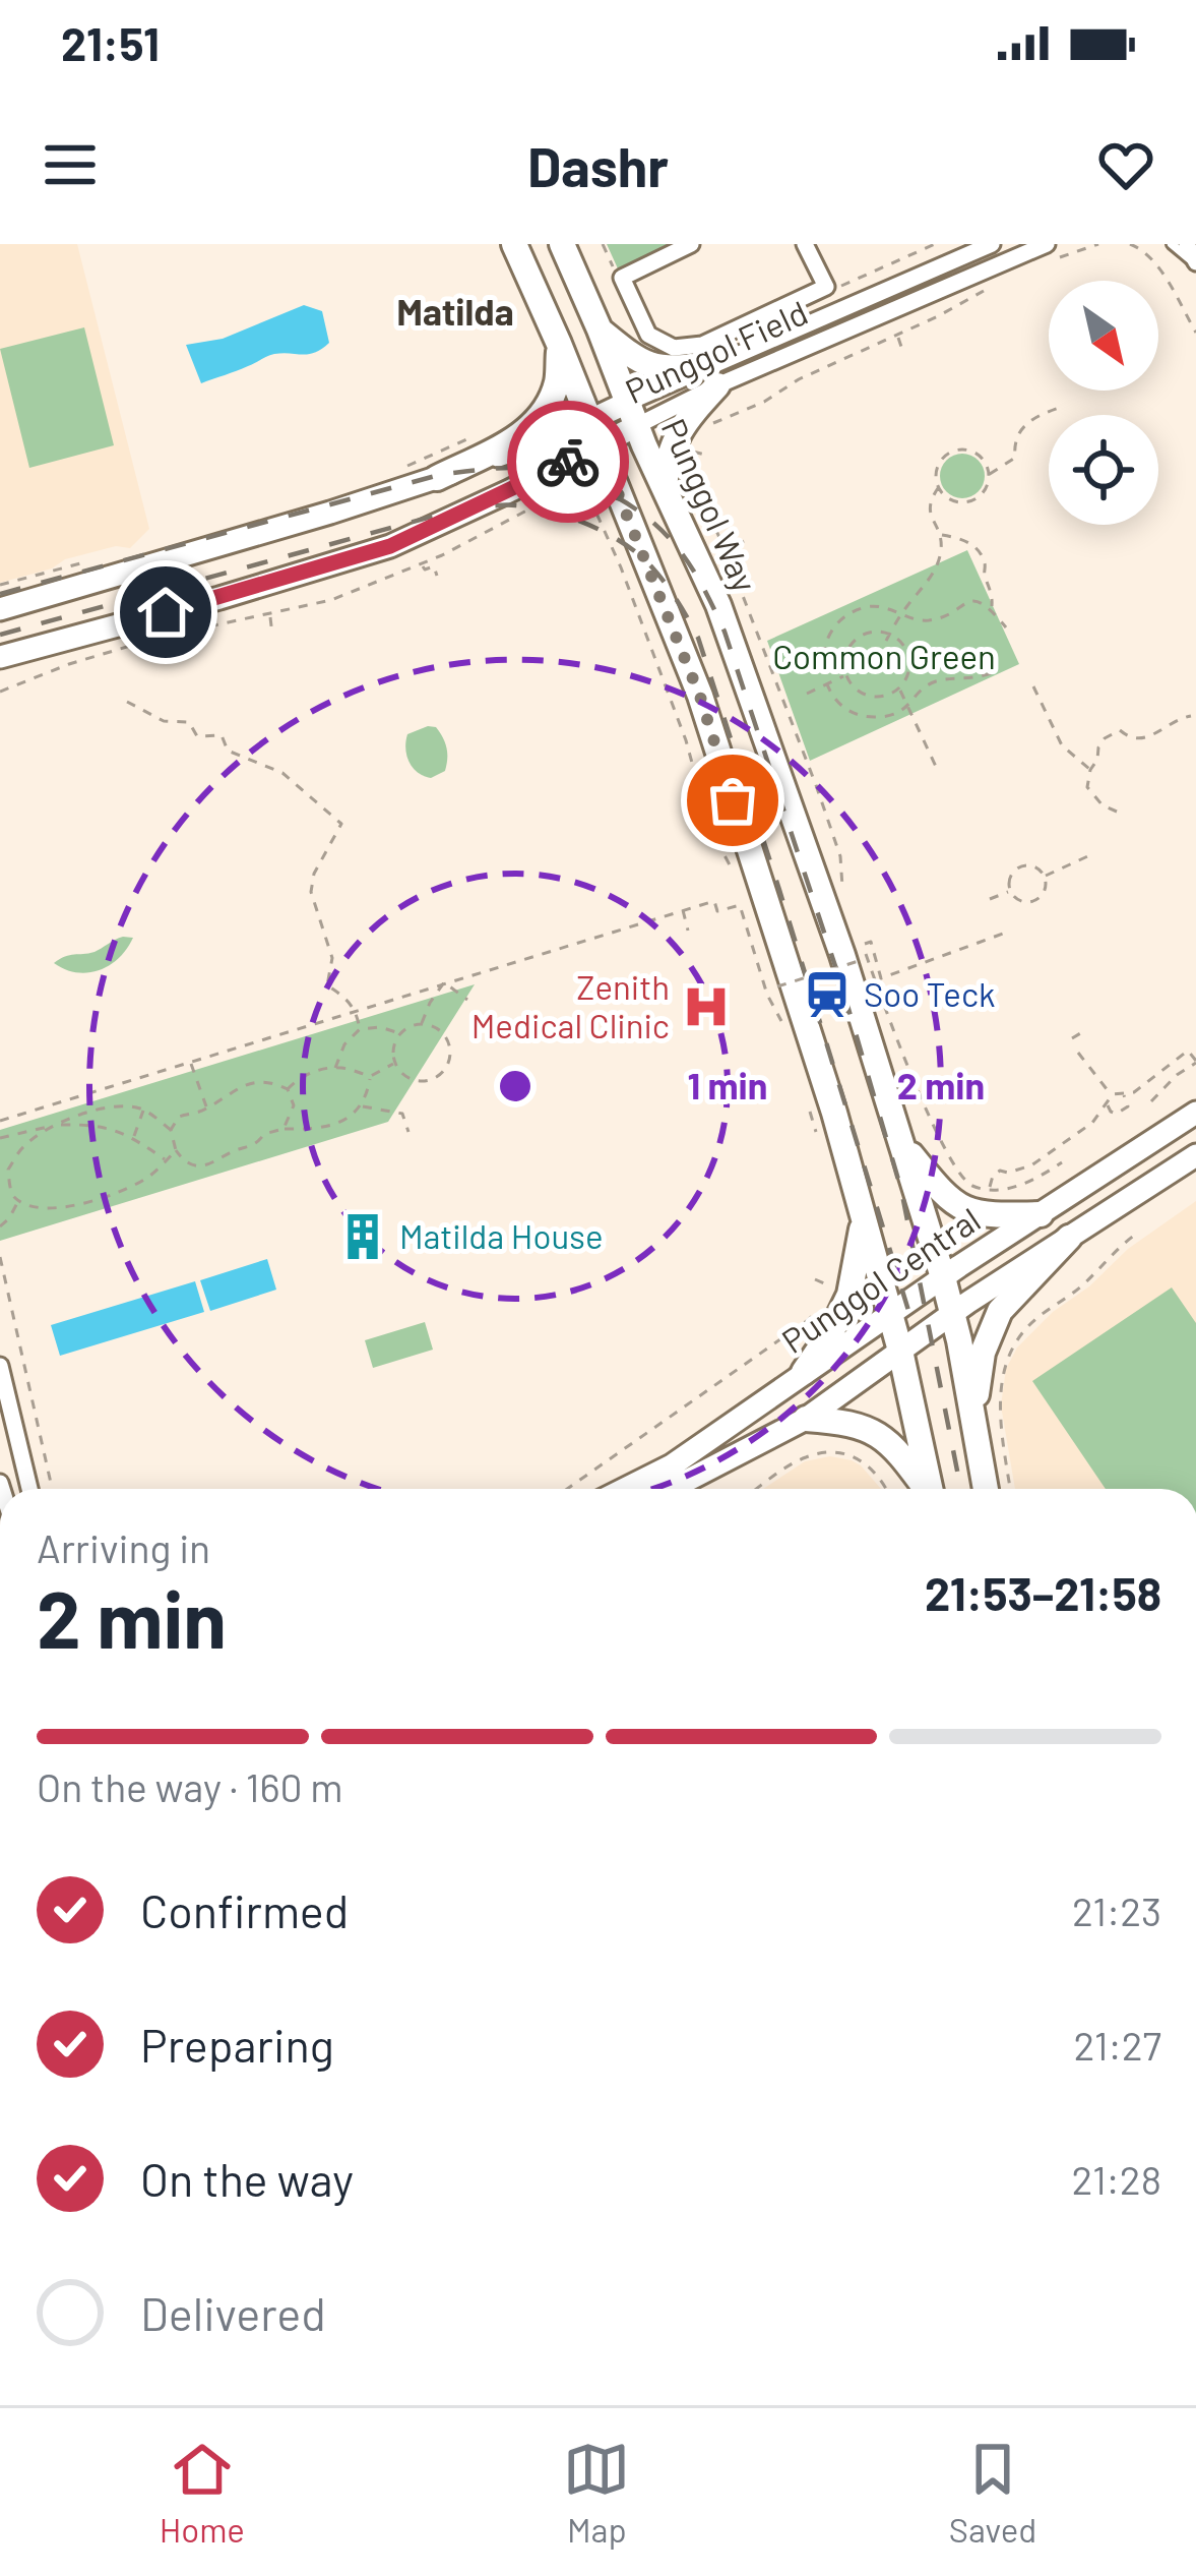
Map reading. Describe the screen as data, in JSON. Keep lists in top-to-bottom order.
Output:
{
  "streets": {
    "main road": ["Punggol Field", "Punggol Way", "Punggol Central"]
  },
  "crossings": [
    ["Punggol Field", "Punggol Way"],
    ["Punggol Way", "Punggol Central"]
  ],
  "districts": ["Matilda"],
  "parks": ["Common Green"],
  "places": {
    "station": ["Soo Teck"],
    "hospital": ["Zenith Medical Clinic"],
    "building": ["Matilda House"]
  },
  "north": "bottom right",
  "page": {
    "status": "21:51",
    "header": "Dashr",
    "heading": ["2 min", "Arriving in", "21:53–21:58"],
    "bar": "On the way · 160 m",
    "list": [
      ["Confirmed", "21:23"],
      ["Preparing", "21:27"],
      ["On the way", "21:28"],
      "Delivered"
    ],
    "tabs": ["Home", "Map", "Saved"]
  },
  "rings": ["1 min", "2 min"]
}
